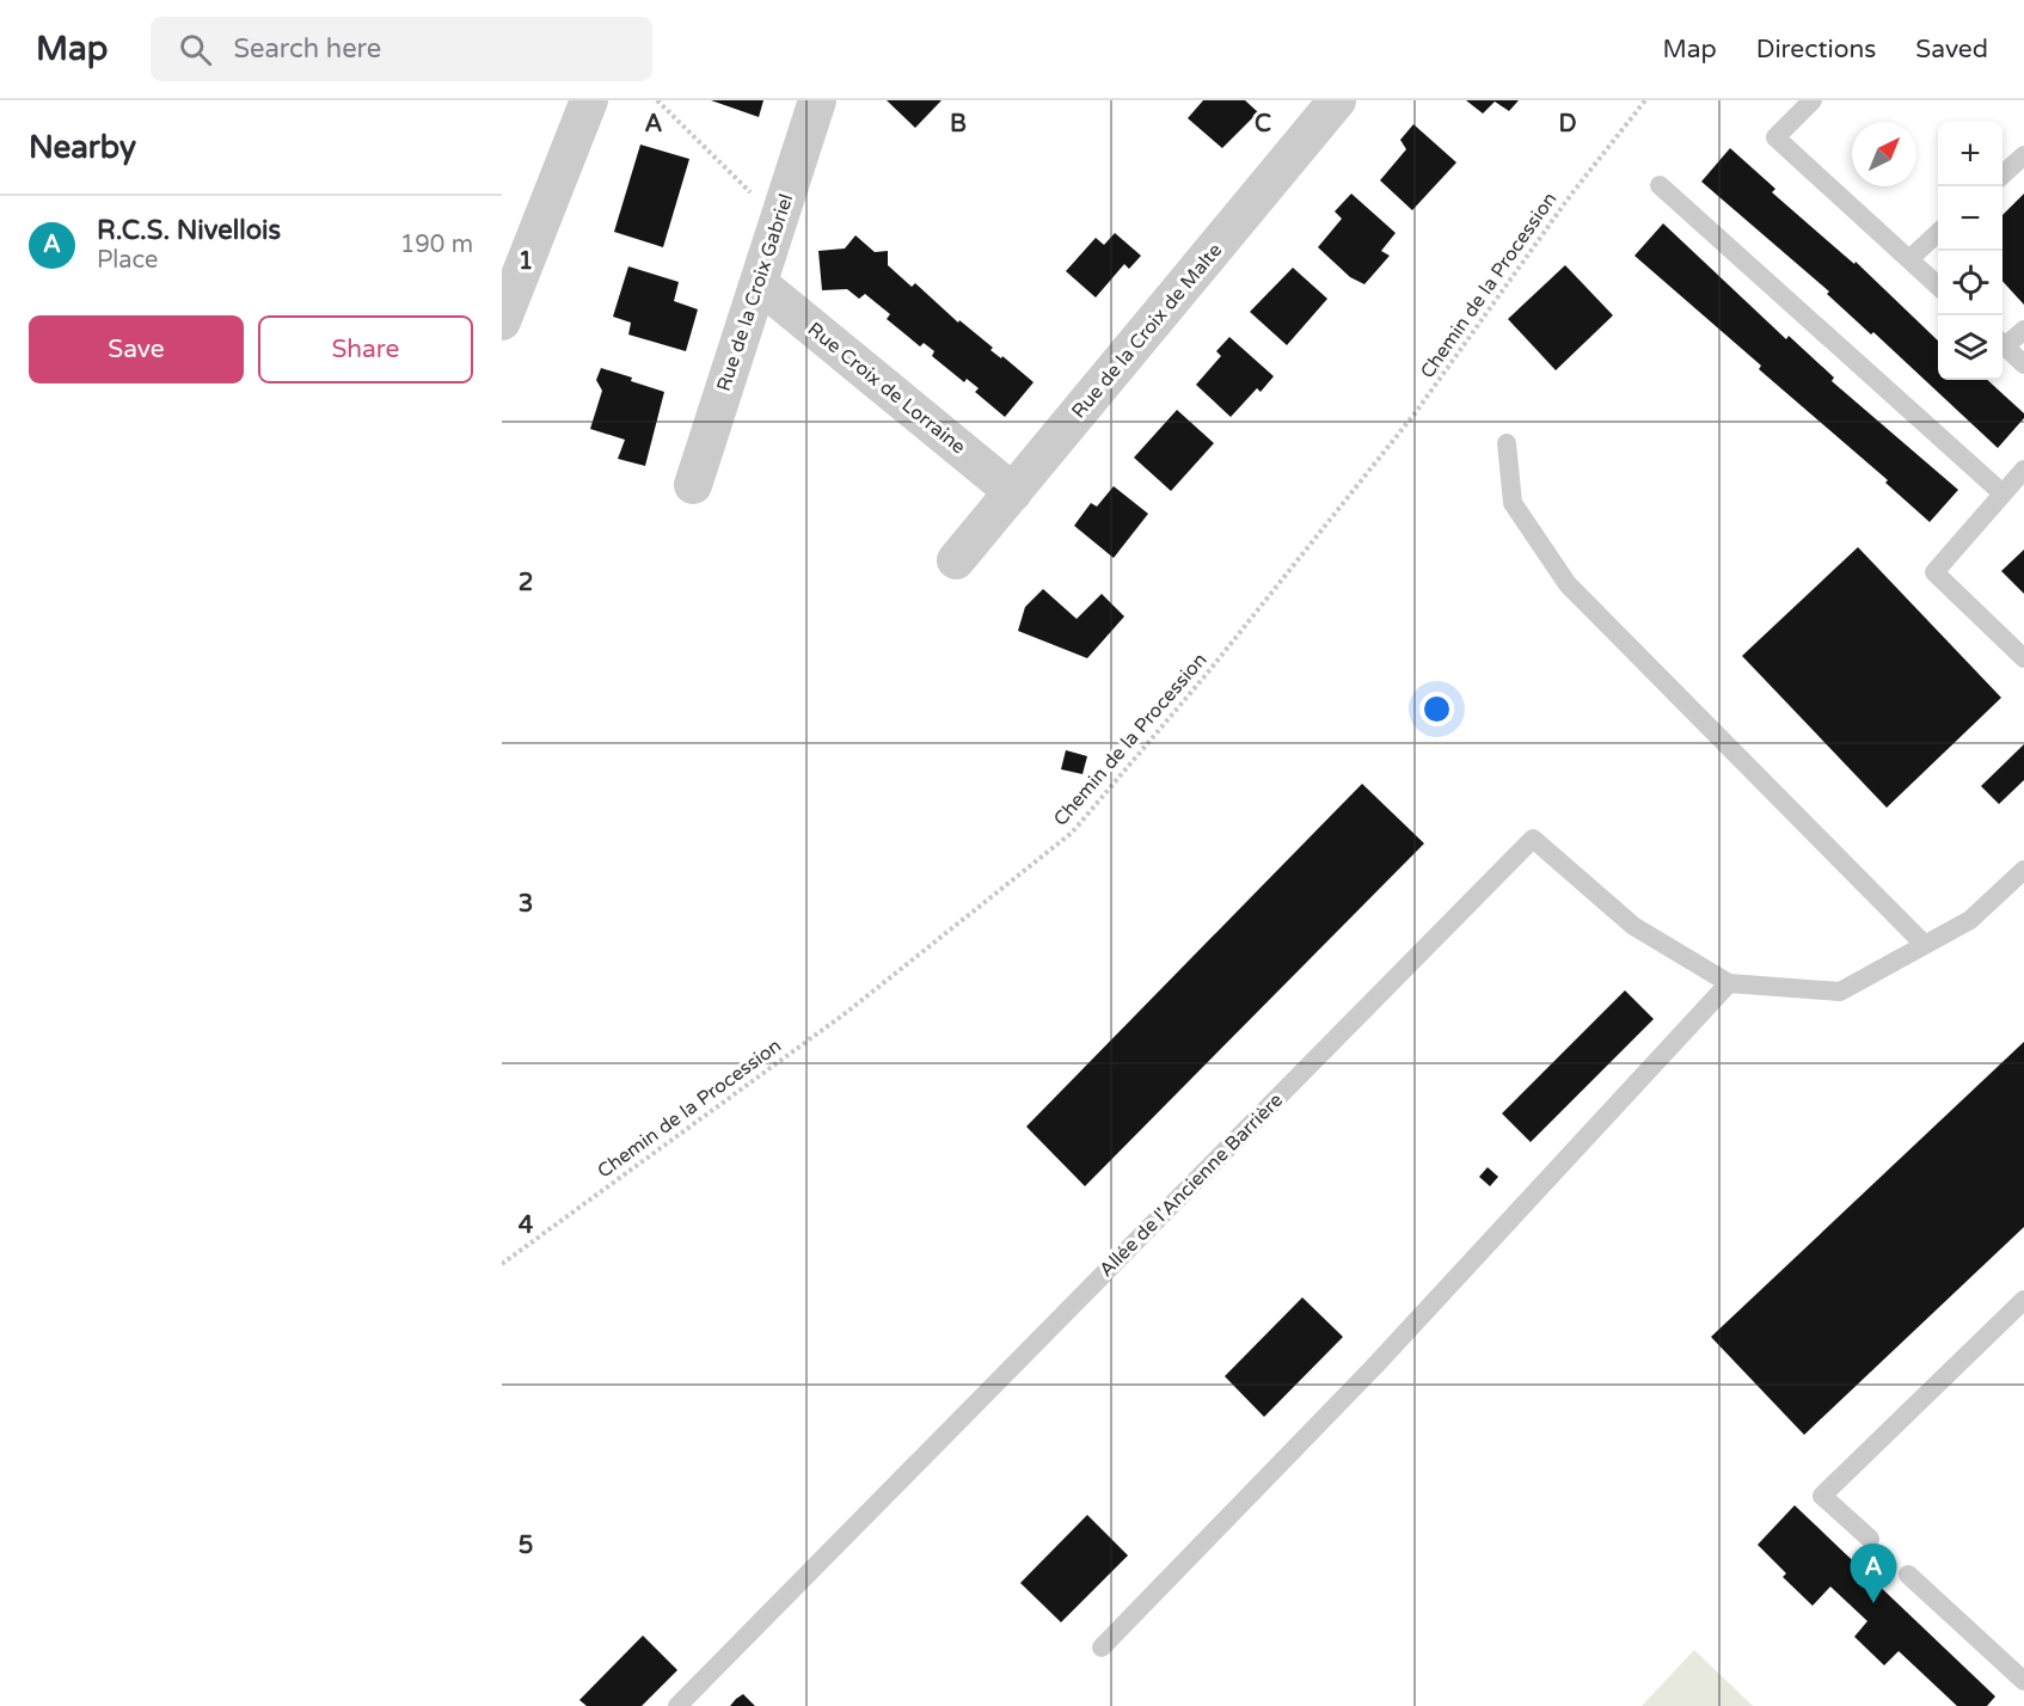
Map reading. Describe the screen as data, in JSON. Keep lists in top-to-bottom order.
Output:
{
  "streets": {
    "street": ["Rue de la Croix Gabriel", "Rue de la Croix de Malte", "Rue Croix de Lorraine"],
    "lane": ["Allée de l'Ancienne Barrière"],
    "path": ["Chemin de la Procession"]
  },
  "crossings": [
    ["Rue de la Croix Gabriel", "Rue Croix de Lorraine"],
    ["Rue de la Croix de Malte", "Rue Croix de Lorraine"]
  ],
  "north": "top right",
  "page": {
    "header": "Map",
    "search": "Search here",
    "nav": ["Map", "Directions", "Saved"],
    "heading": "Nearby",
    "map_buttons": ["+", "−"],
    "list": [
      {
        "mark": "A",
        "name": "R.C.S. Nivellois",
        "note": "Place",
        "value": "190 m"
      }
    ],
    "buttons": ["Save", "Share"],
    "pins": "A"
  },
  "grid": {
    "columns": [
      "A",
      "B",
      "C",
      "D"
    ],
    "rows": [
      "1",
      "2",
      "3",
      "4",
      "5"
    ]
  }
}
